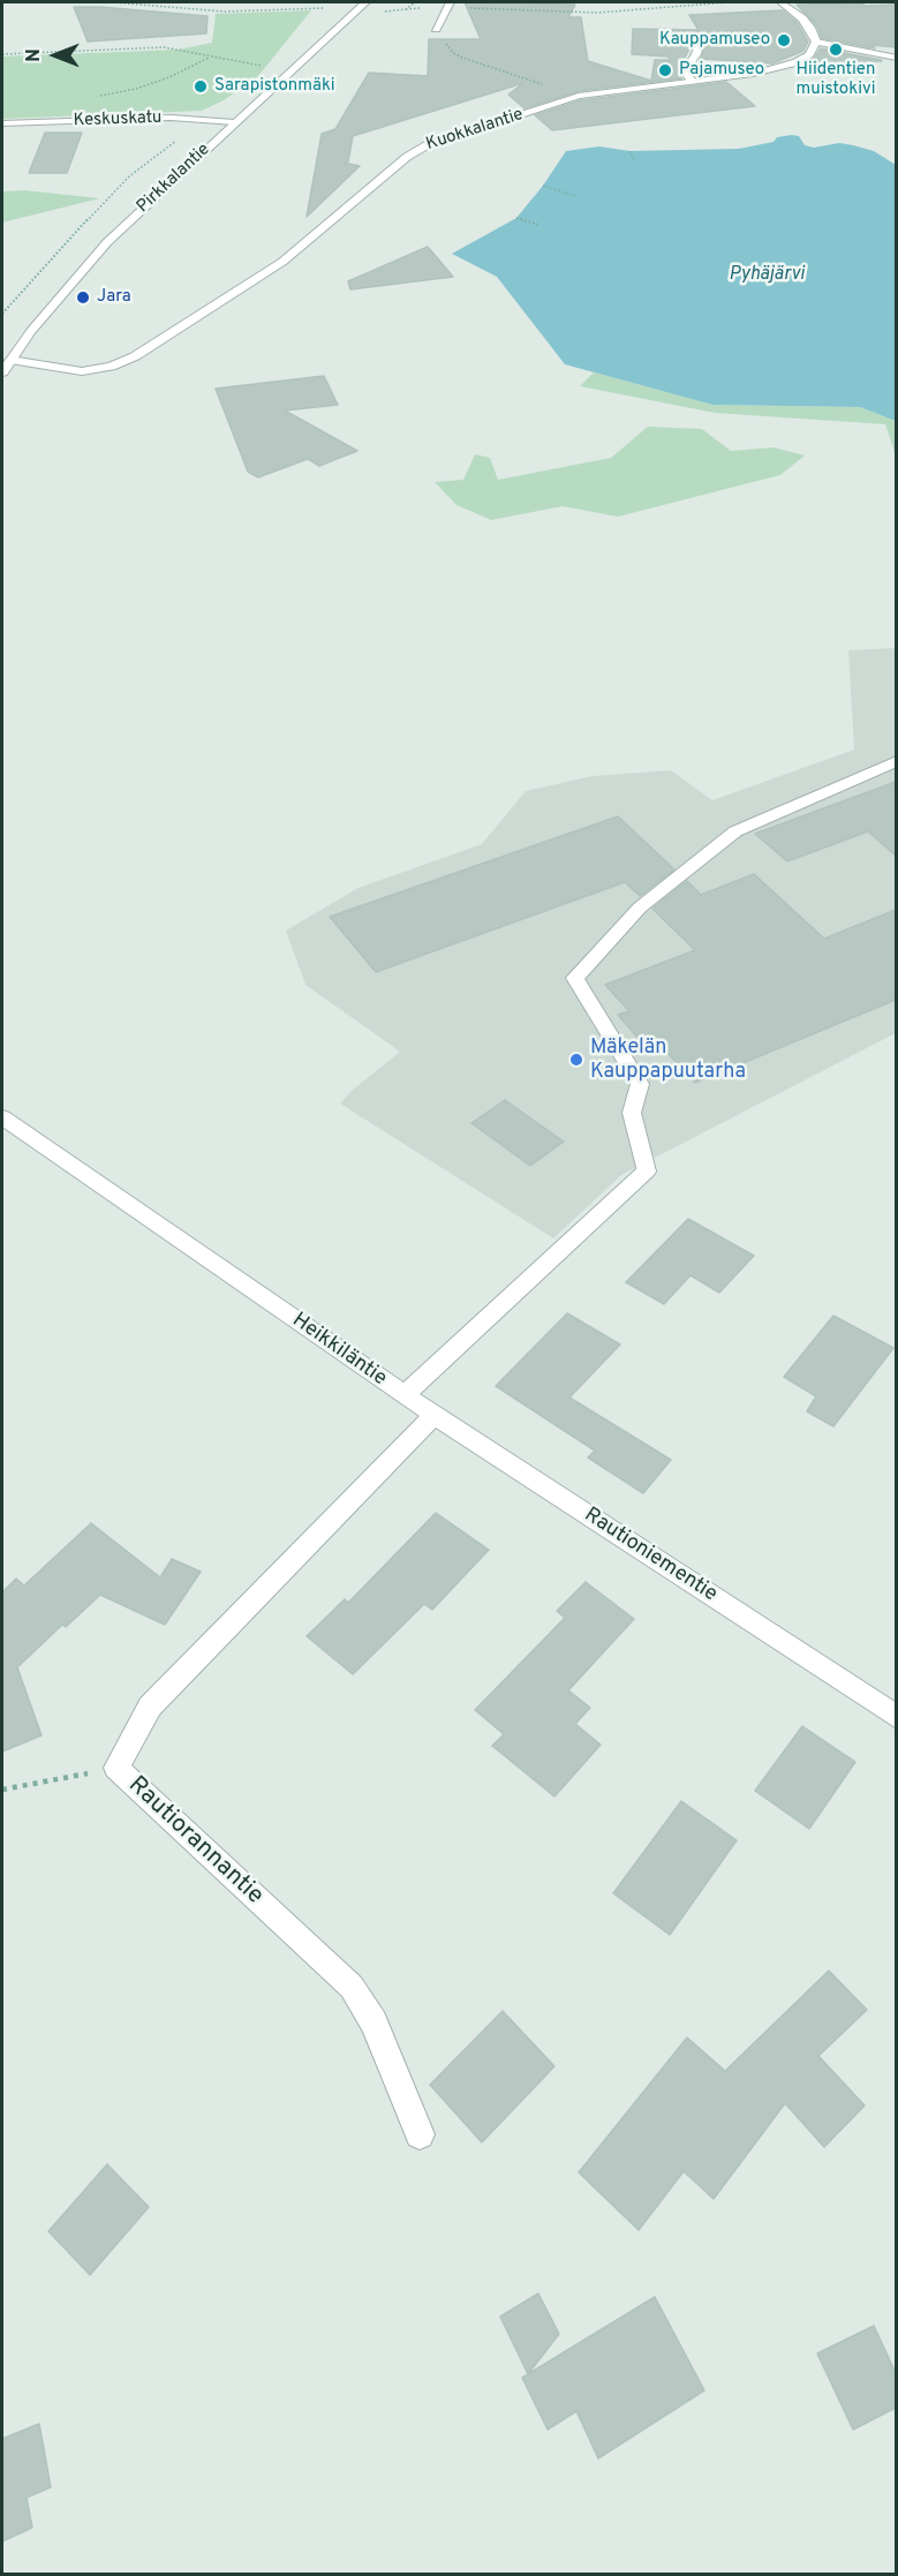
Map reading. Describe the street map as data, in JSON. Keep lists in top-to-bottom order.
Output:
{
  "streets": {
    "street": [
      "Keskuskatu",
      "Kuokkalantie",
      "Pirkkalantie",
      "Heikkiläntie",
      "Rautioniementie",
      "Rautiorannantie"
    ]
  },
  "crossings": [
    ["Keskuskatu", "Pirkkalantie"],
    ["Kuokkalantie", "Pirkkalantie"],
    ["Heikkiläntie", "Rautioniementie"],
    ["Rautioniementie", "Rautiorannantie"]
  ],
  "water": ["Pyhäjärvi"],
  "places": [
    "Kauppamuseo",
    "Hiidentien muistokivi",
    "Pajamuseo",
    "Sarapistonmäki",
    "Jara",
    "Mäkelän Kauppapuutarha"
  ],
  "north": "left"
}
